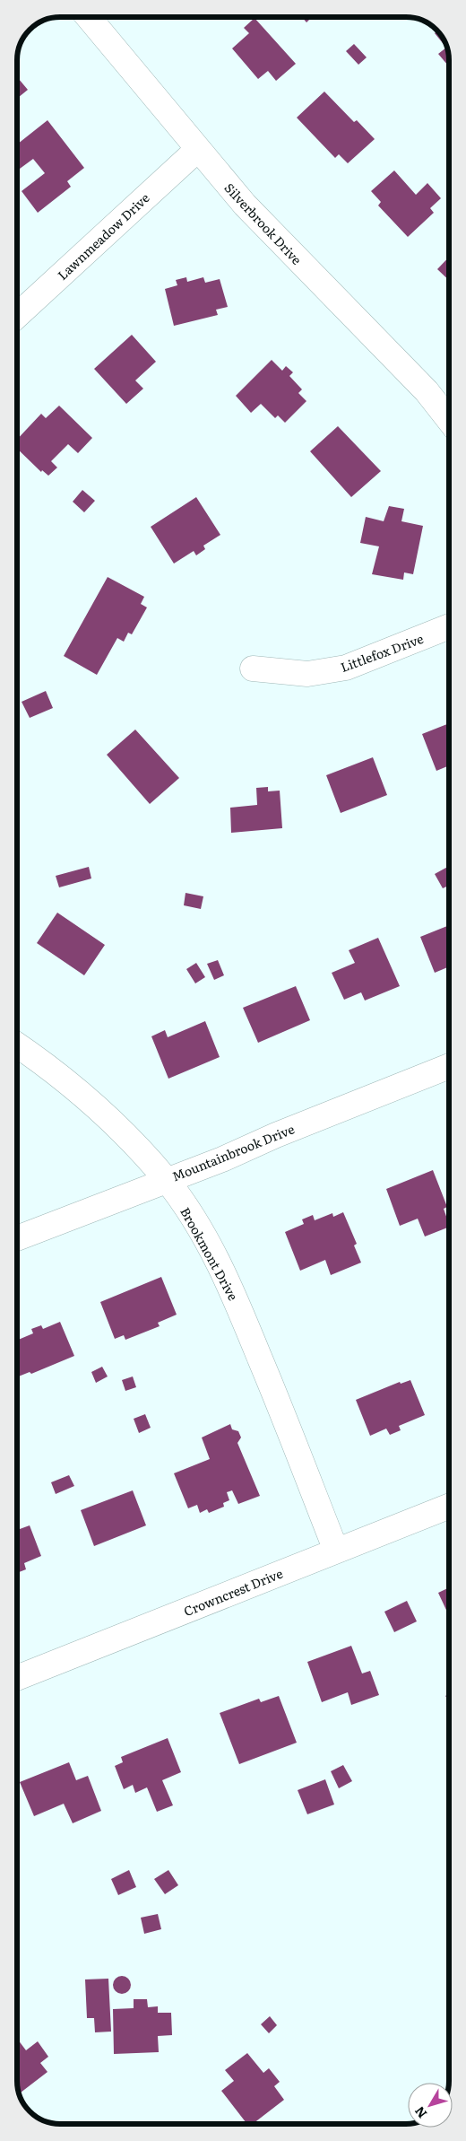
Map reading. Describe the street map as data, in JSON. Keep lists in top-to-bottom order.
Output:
{
  "streets": {
    "street": [
      "Silverbrook Drive",
      "Lawnmeadow Drive",
      "Littlefox Drive",
      "Mountainbrook Drive",
      "Brookmont Drive",
      "Crowncrest Drive"
    ]
  },
  "crossings": [
    ["Silverbrook Drive", "Lawnmeadow Drive"],
    ["Mountainbrook Drive", "Brookmont Drive"],
    ["Brookmont Drive", "Crowncrest Drive"]
  ],
  "north": "bottom left"
}
